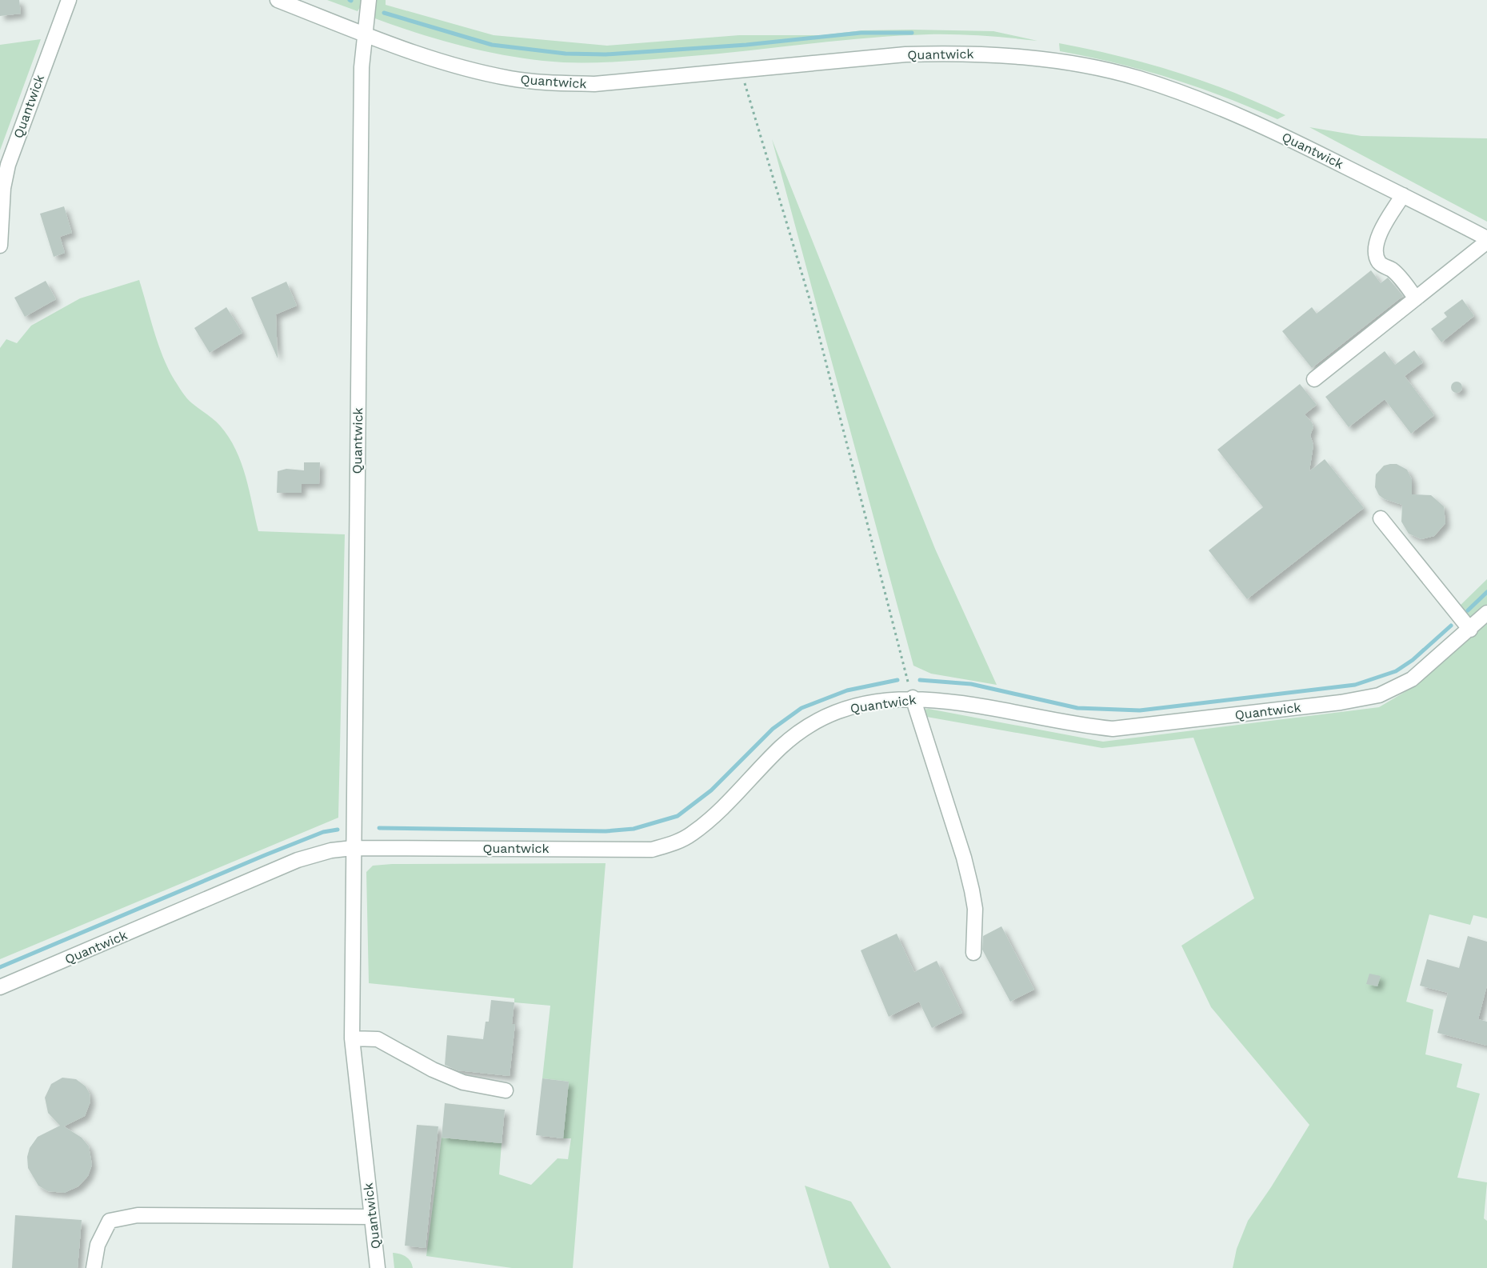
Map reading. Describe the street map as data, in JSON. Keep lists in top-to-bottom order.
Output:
{
  "streets": {
    "street": ["Quantwick"]
  }
}
